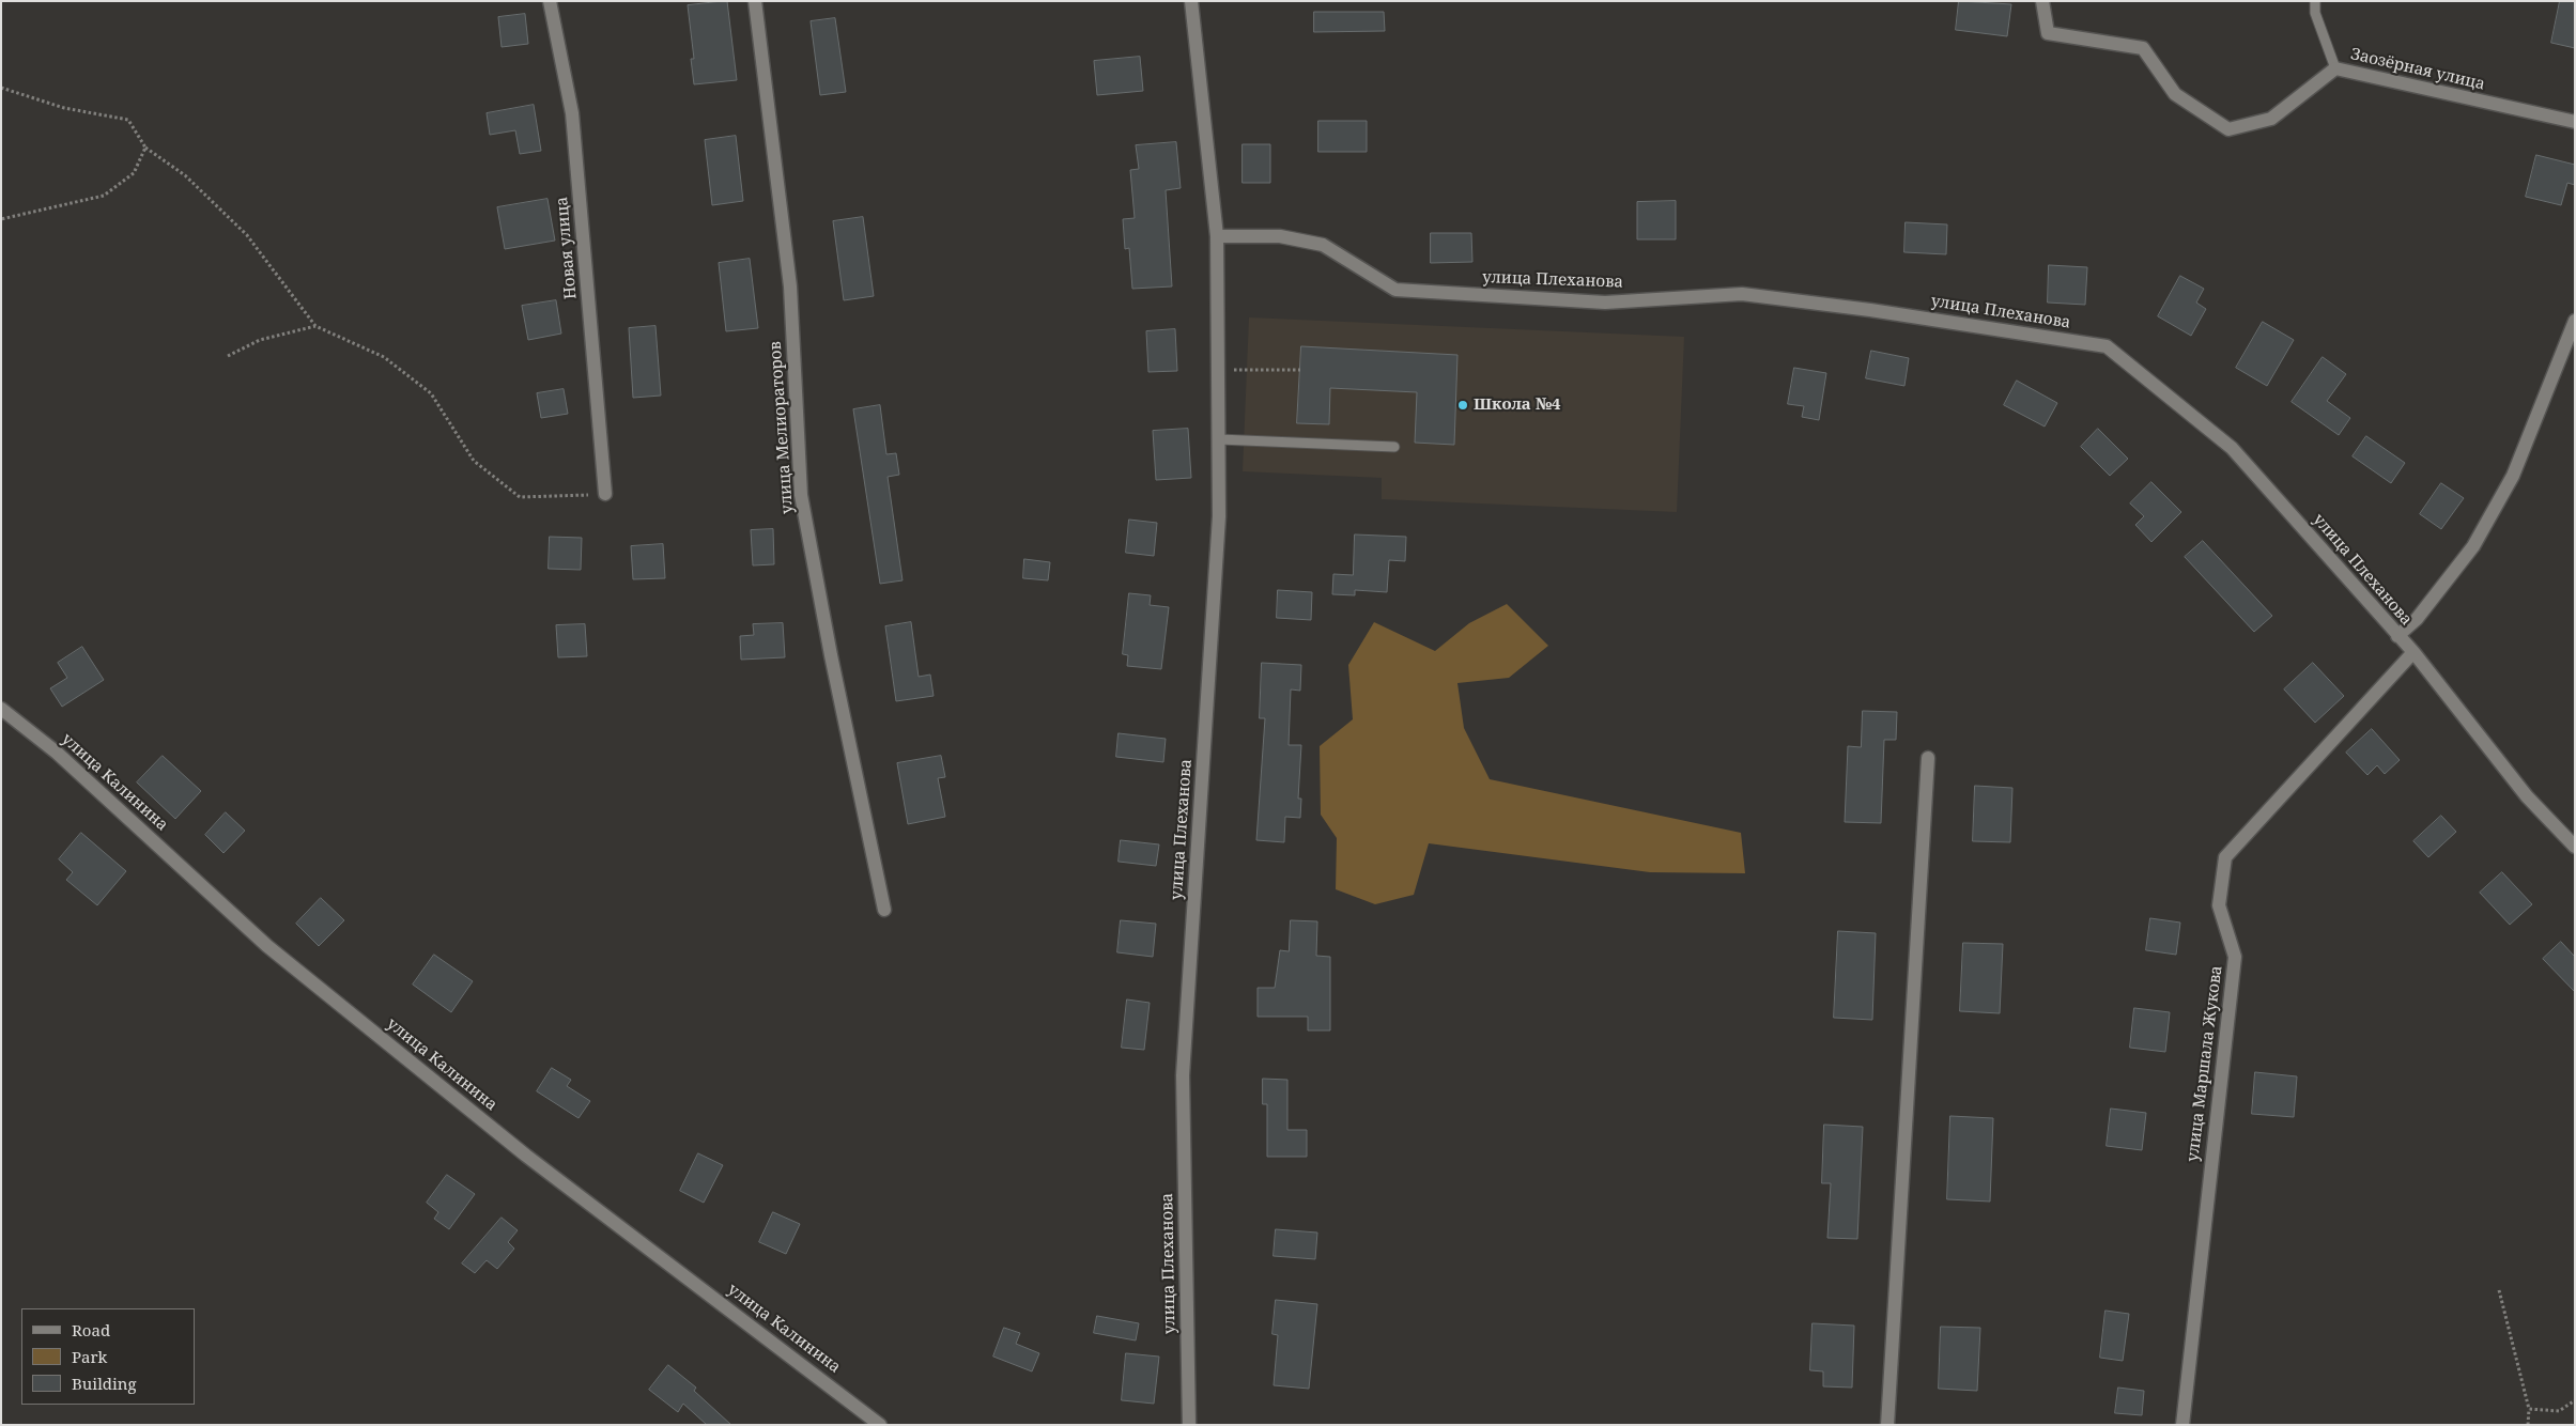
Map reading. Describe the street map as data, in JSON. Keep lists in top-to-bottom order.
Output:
{
  "streets": {
    "street": [
      "Заозёрная улица",
      "Новая улица",
      "улица Плеханова",
      "улица Мелиораторов",
      "улица Калинина",
      "улица Маршала Жукова"
    ]
  },
  "crossings": [
    ["улица Плеханова", "улица Маршала Жукова"]
  ],
  "places": ["Школа №4"],
  "legend": ["Road", "Park", "Building"]
}
